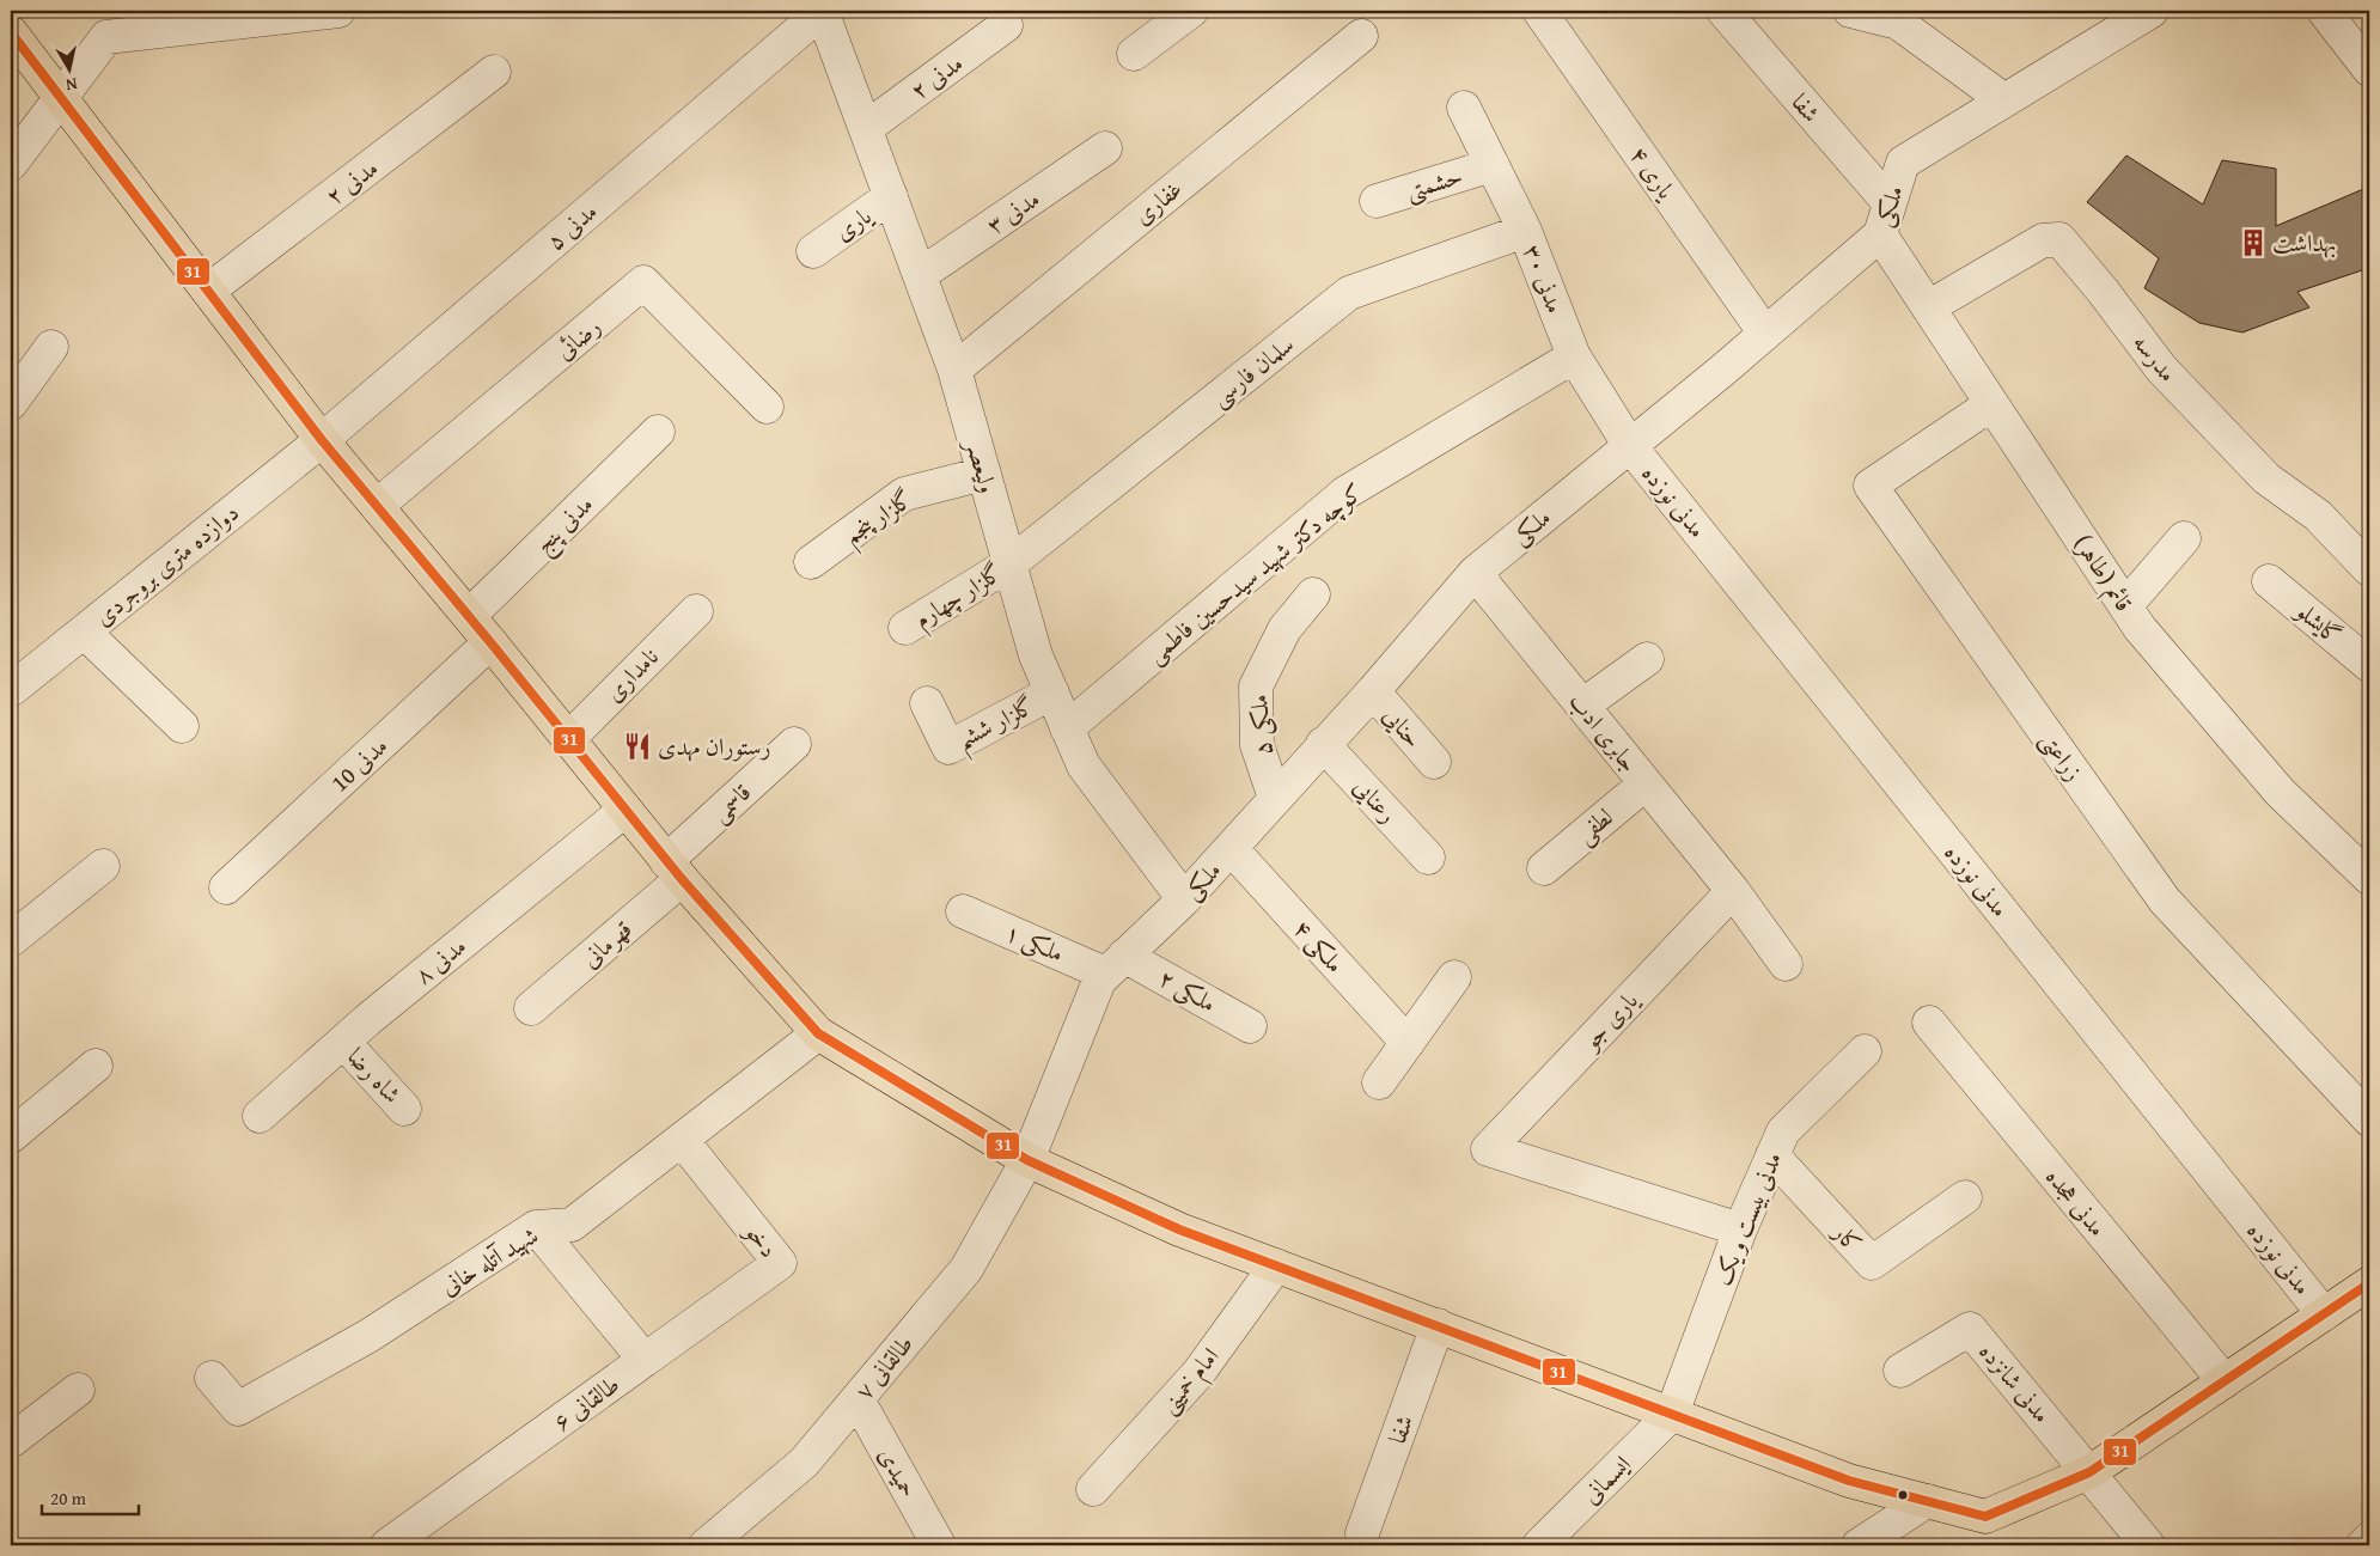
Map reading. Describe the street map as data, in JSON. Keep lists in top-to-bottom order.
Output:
{
  "streets": {
    "street": [
      "مدنی ۲",
      "شفا",
      "یاری ۴",
      "حشمتی",
      "غفاری",
      "ملکی",
      "مدنی ۳",
      "یاری",
      "مدنی ۵",
      "مدنی ۳۰",
      "رضائی",
      "مدرسه",
      "سلمان فارسی",
      "ولیعصر",
      "مدنی نوزده",
      "گلزار پنجم",
      "مدنی پنج",
      "دوازده متری بروجردی",
      "کوچه دکتر شهید سیدحسین فاطمی",
      "قائم (طاهر)",
      "گلزار چهارم",
      "گایشلو",
      "نامداری",
      "گلزار ششم",
      "ملکی ۵",
      "حنایی",
      "جابری ادب",
      "زراعتی",
      "مدنی 10",
      "رعنایی",
      "قاسمی",
      "لطفی",
      "ملکی ۱",
      "قهرمانی",
      "ملکی ۴",
      "مدنی ۸",
      "ملکی ۲",
      "یاری جو",
      "شاه رضا",
      "مدنی هجده",
      "مدنی بیست و یک",
      "کار",
      "دخو",
      "شهید آتله خانی",
      "طالقانی ۷",
      "امام خمینی",
      "مدنی شانزده",
      "طالقانی ۶",
      "حمیدی",
      "ایسمانی"
    ]
  },
  "crossings": [
    ["مدنی ۲", "ولیعصر"],
    ["شفا", "ملکی"],
    ["یاری ۴", "ملکی"],
    ["حشمتی", "مدنی ۳۰"],
    ["غفاری", "ولیعصر"],
    ["ملکی", "مدنی ۳۰"],
    ["ملکی", "ولیعصر"],
    ["ملکی", "مدنی نوزده"],
    ["ملکی", "قائم (طاهر)"],
    ["ملکی", "ملکی ۵"],
    ["ملکی", "حنایی"],
    ["ملکی", "جابری ادب"],
    ["ملکی", "رعنایی"],
    ["ملکی", "ملکی ۱"],
    ["ملکی", "ملکی ۴"],
    ["ملکی", "ملکی ۲"],
    ["ملکی", "طالقانی ۷"],
    ["مدنی ۳", "ولیعصر"],
    ["یاری", "ولیعصر"],
    ["مدنی ۵", "ولیعصر"],
    ["مدنی ۵", "دوازده متری بروجردی"],
    ["مدنی ۳۰", "سلمان فارسی"],
    ["مدنی ۳۰", "مدنی نوزده"],
    ["مدنی ۳۰", "کوچه دکتر شهید سیدحسین فاطمی"],
    ["مدرسه", "قائم (طاهر)"],
    ["سلمان فارسی", "ولیعصر"],
    ["سلمان فارسی", "گلزار چهارم"],
    ["ولیعصر", "گلزار پنجم"],
    ["ولیعصر", "کوچه دکتر شهید سیدحسین فاطمی"],
    ["ولیعصر", "گلزار چهارم"],
    ["ولیعصر", "گلزار ششم"],
    ["قائم (طاهر)", "زراعتی"],
    ["جابری ادب", "لطفی"],
    ["جابری ادب", "یاری جو"],
    ["قاسمی", "قهرمانی"],
    ["ملکی ۱", "ملکی ۲"],
    ["مدنی ۸", "شاه رضا"],
    ["یاری جو", "مدنی بیست و یک"],
    ["مدنی بیست و یک", "کار"],
    ["مدنی بیست و یک", "ایسمانی"],
    ["دخو", "شهید آتله خانی"],
    ["دخو", "طالقانی ۶"],
    ["شهید آتله خانی", "طالقانی ۶"],
    ["طالقانی ۷", "حمیدی"]
  ],
  "places": {
    "building": ["بهداشت"],
    "restaurant": ["رستوران مهدی"]
  },
  "lines": ["transit line 31"],
  "scale_bar": "20 m",
  "north": "bottom"
}
